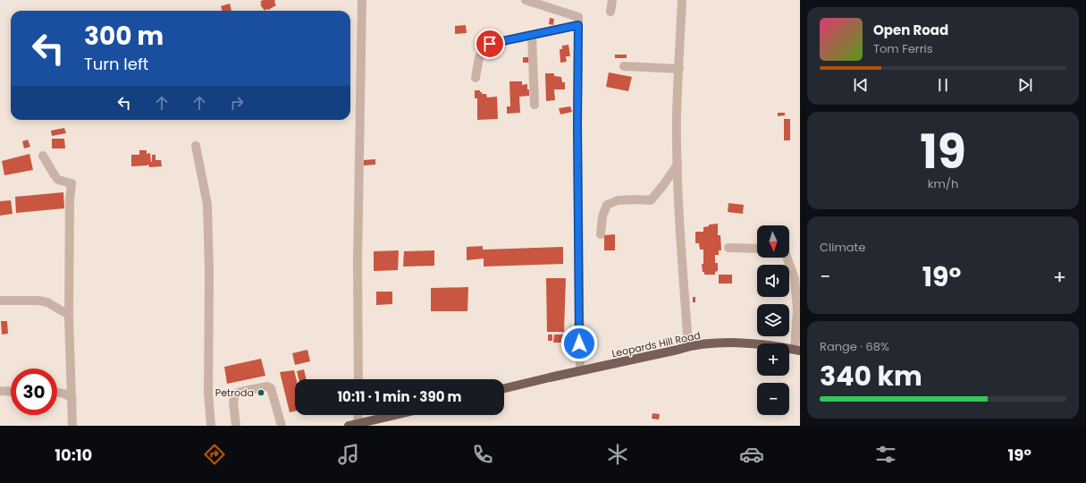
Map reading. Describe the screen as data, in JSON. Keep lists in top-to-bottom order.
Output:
{
  "streets": {
    "main road": ["Leopards Hill Road"]
  },
  "places": ["Petroda"],
  "north": "bottom",
  "page": {
    "turn": ["300 m", "Turn left"],
    "song": ["Open Road", "Tom Ferris"],
    "tile": [
      ["19", "km/h"],
      "Climate",
      ["Range · 68%", "340 km"]
    ],
    "map_buttons": ["+", "−"],
    "heat": ["−", "19°", "+"],
    "limit": "30",
    "trip": "10:11 · 1 min · 390 m",
    "tabs": ["10:10", "19°"]
  }
}
